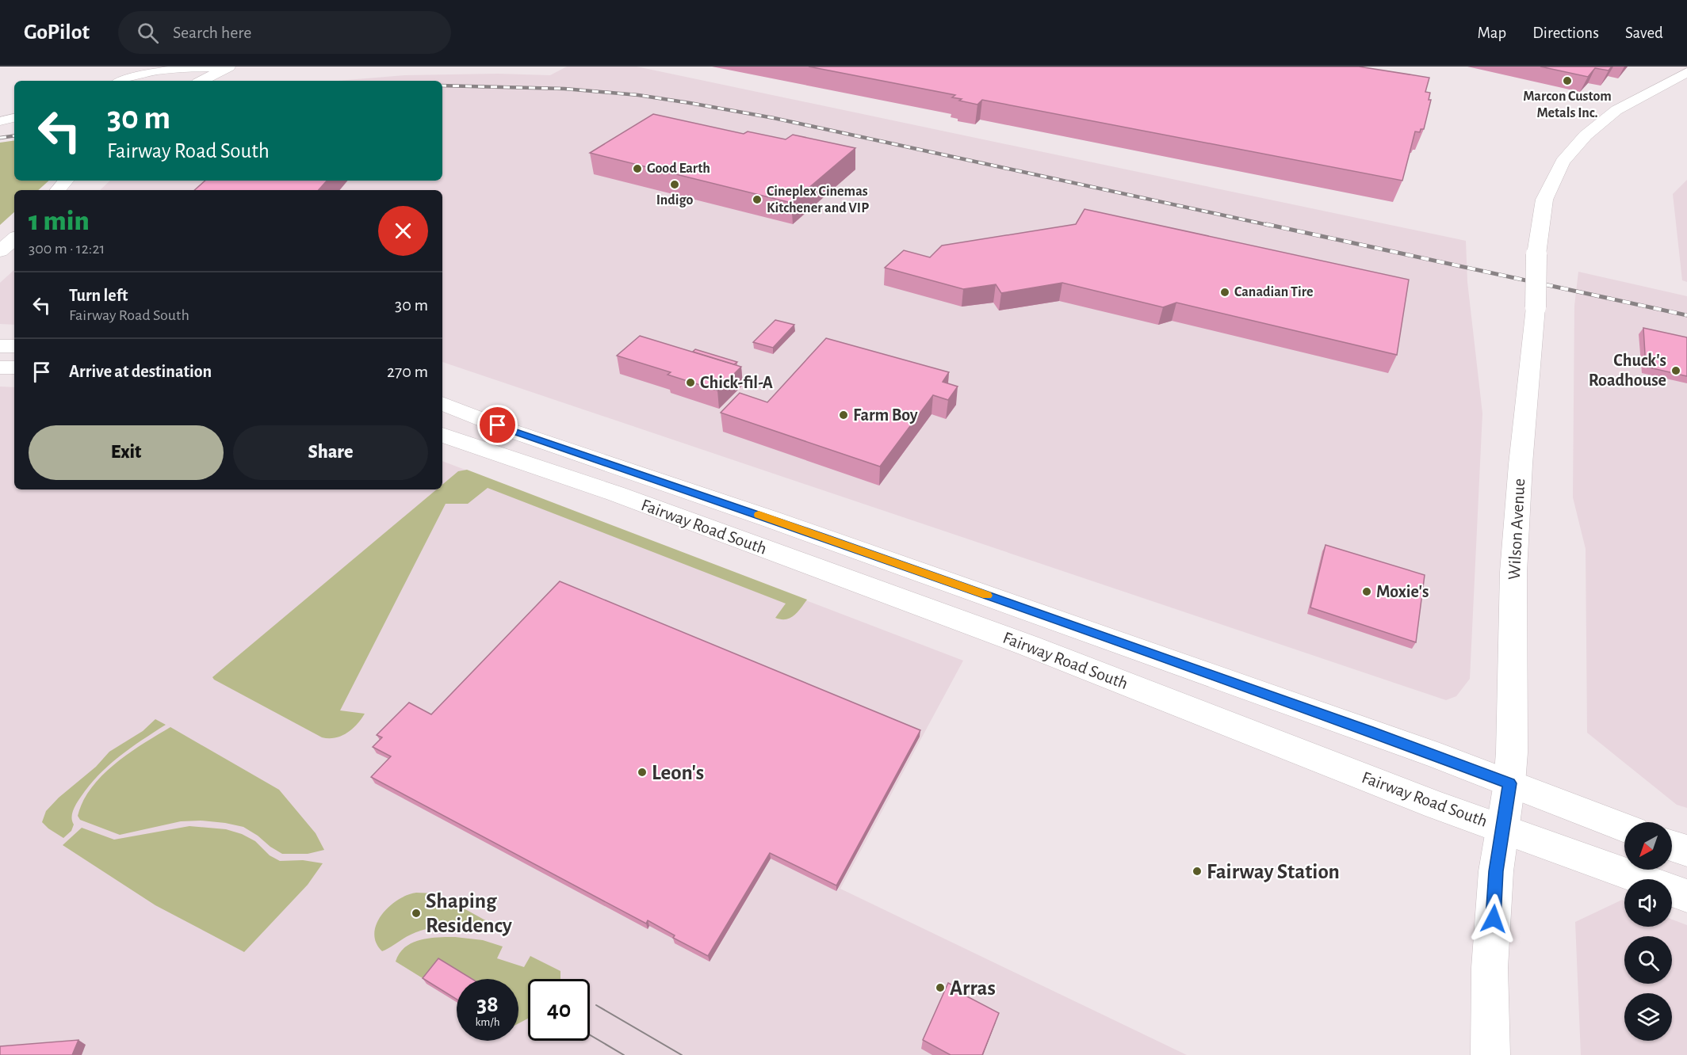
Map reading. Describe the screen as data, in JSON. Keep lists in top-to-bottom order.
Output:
{
  "streets": {
    "main road": ["Fairway Road South", "Wilson Avenue"]
  },
  "crossings": [
    ["Fairway Road South", "Wilson Avenue"]
  ],
  "places": [
    "Marcon Custom Metals Inc.",
    "Good Earth",
    "Indigo",
    "Cineplex Cinemas Kitchener and VIP",
    "Canadian Tire",
    "Chuck's Roadhouse",
    "Chick-fil-A",
    "Farm Boy",
    "Moxie's",
    "Leon's",
    "Fairway Station",
    "Shaping Residency",
    "Arras"
  ],
  "north": "bottom left",
  "page": {
    "header": "GoPilot",
    "search": "Search here",
    "nav": ["Map", "Directions", "Saved"],
    "turn": ["30 m", "Fairway Road South"],
    "heading": ["1 min", "300 m · 12:21"],
    "list": [
      {
        "name": "Turn left",
        "note": "Fairway Road South",
        "value": "30 m"
      },
      {
        "name": "Arrive at destination",
        "value": "270 m"
      }
    ],
    "buttons": ["Exit", "Share"],
    "speed": "38 km/h",
    "limit": "40"
  }
}
